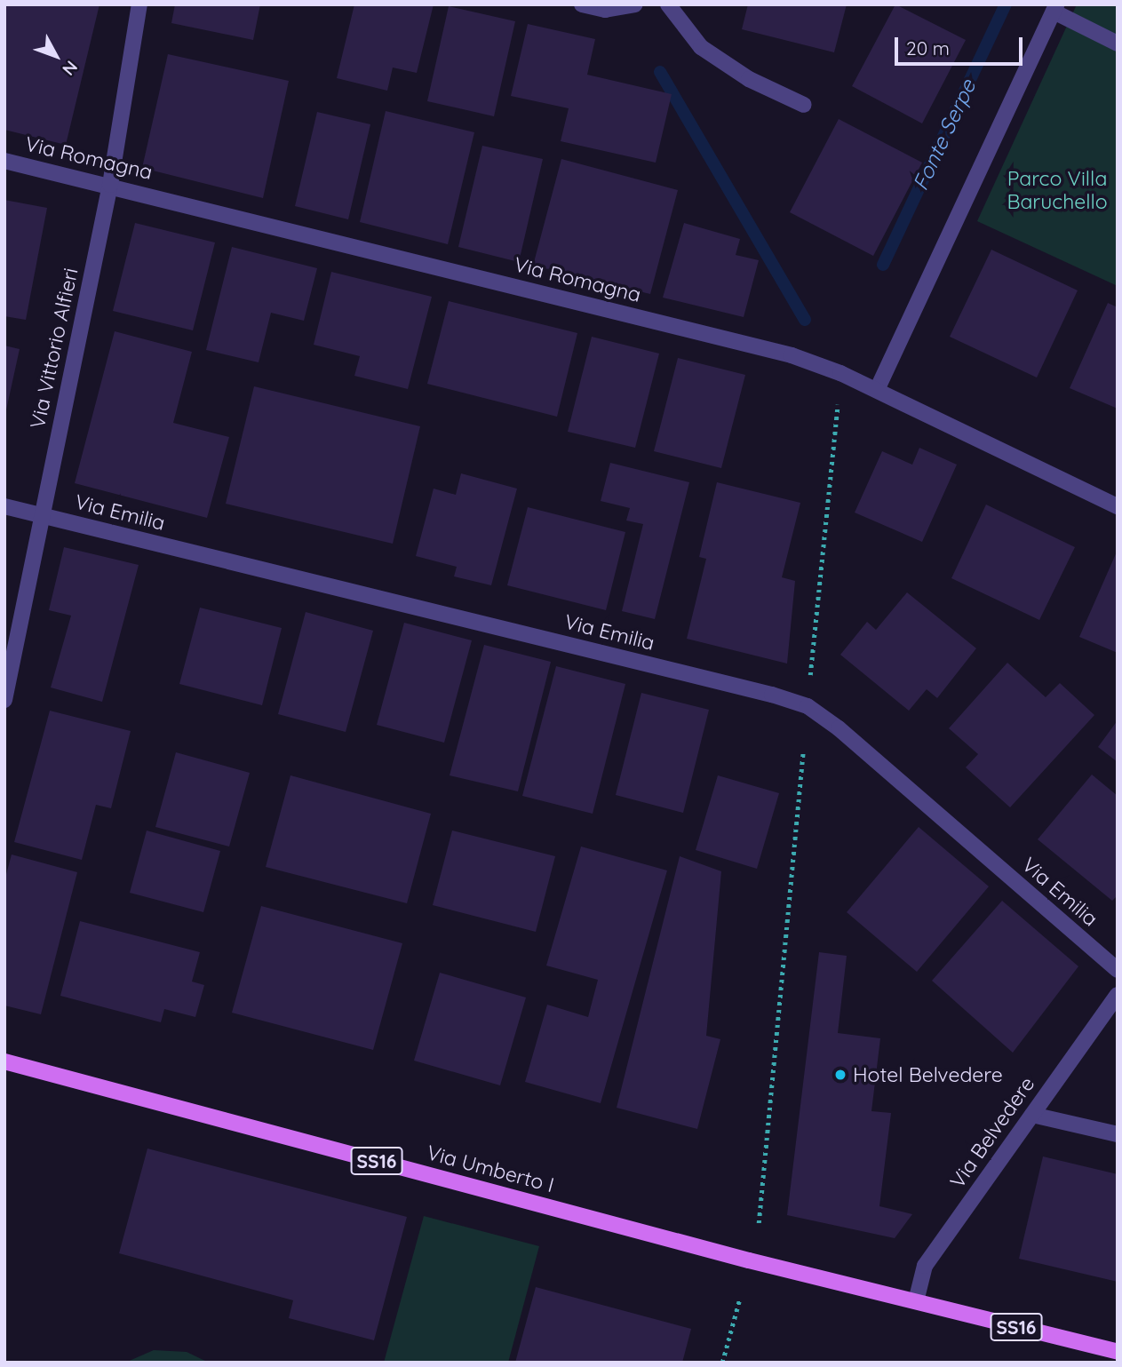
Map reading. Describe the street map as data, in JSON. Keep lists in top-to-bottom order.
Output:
{
  "streets": {
    "main road": ["SS16", "Via Umberto I"],
    "street": [
      "Via Romagna",
      "Via Vittorio Alfieri",
      "Via Emilia",
      "Via Belvedere"
    ]
  },
  "crossings": [
    ["Via Romagna", "Via Vittorio Alfieri"],
    ["Via Vittorio Alfieri", "Via Emilia"],
    ["Via Belvedere", "SS16"],
    ["Via Belvedere", "Via Umberto I"],
    ["SS16", "Via Umberto I"]
  ],
  "water": ["Fonte Serpe"],
  "parks": ["Parco Villa Baruchello"],
  "places": ["Hotel Belvedere"],
  "scale_bar": "20 m",
  "north": "bottom right"
}
